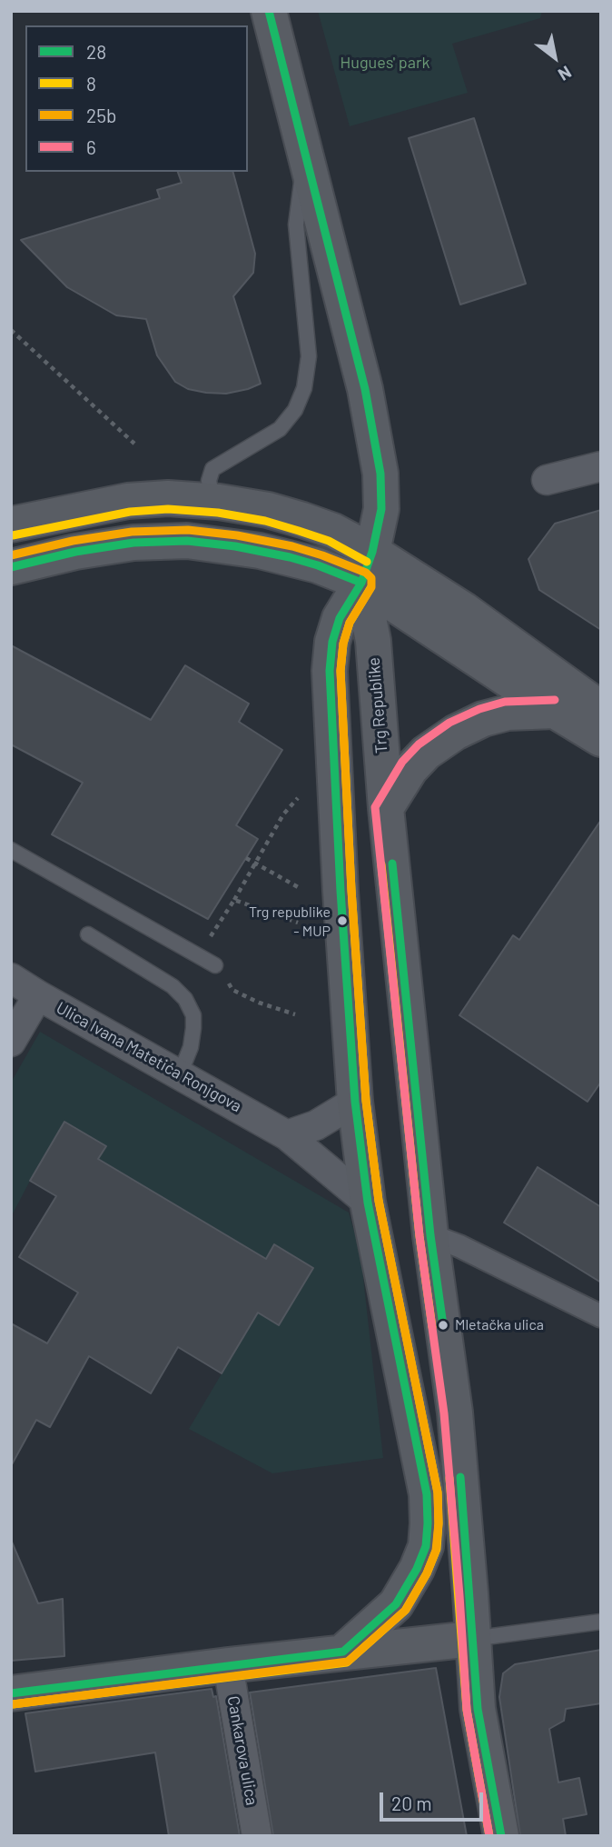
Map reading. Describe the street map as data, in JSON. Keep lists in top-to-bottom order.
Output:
{
  "streets": {
    "main road": ["Trg Republike"],
    "street": ["Ulica Ivana Matetića Ronjgova", "Cankarova ulica"]
  },
  "parks": ["Hugues' park"],
  "places": ["Trg republike - MUP", "Mletačka ulica"],
  "lines": [
    "transit line 28",
    "transit line 8",
    "transit line 25b",
    "transit line 6"
  ],
  "legend": [
    "28",
    "8",
    "25b",
    "6"
  ],
  "scale_bar": "20 m",
  "north": "bottom right"
}
